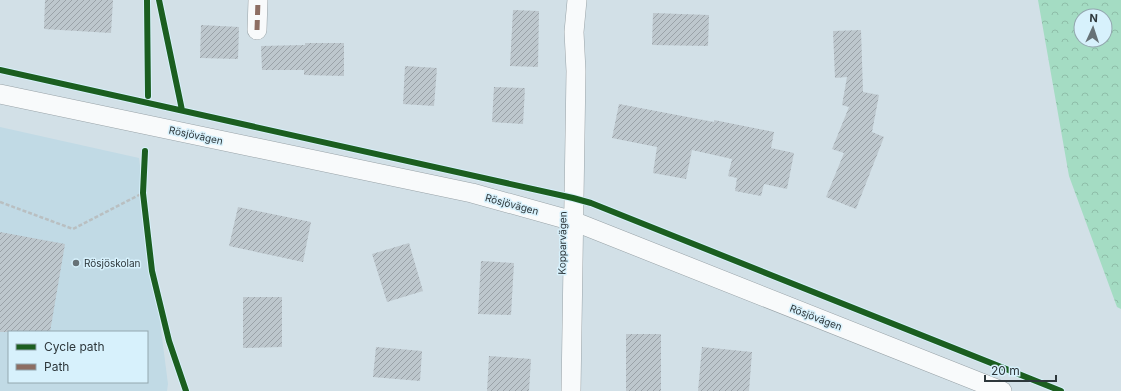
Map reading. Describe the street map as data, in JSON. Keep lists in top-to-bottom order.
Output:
{
  "streets": {
    "street": ["Rösjövägen", "Kopparvägen"]
  },
  "crossings": [
    ["Rösjövägen", "Kopparvägen"]
  ],
  "places": ["Rösjöskolan"],
  "legend": ["Cycle path", "Path"],
  "scale_bar": "20 m",
  "north": "top"
}
